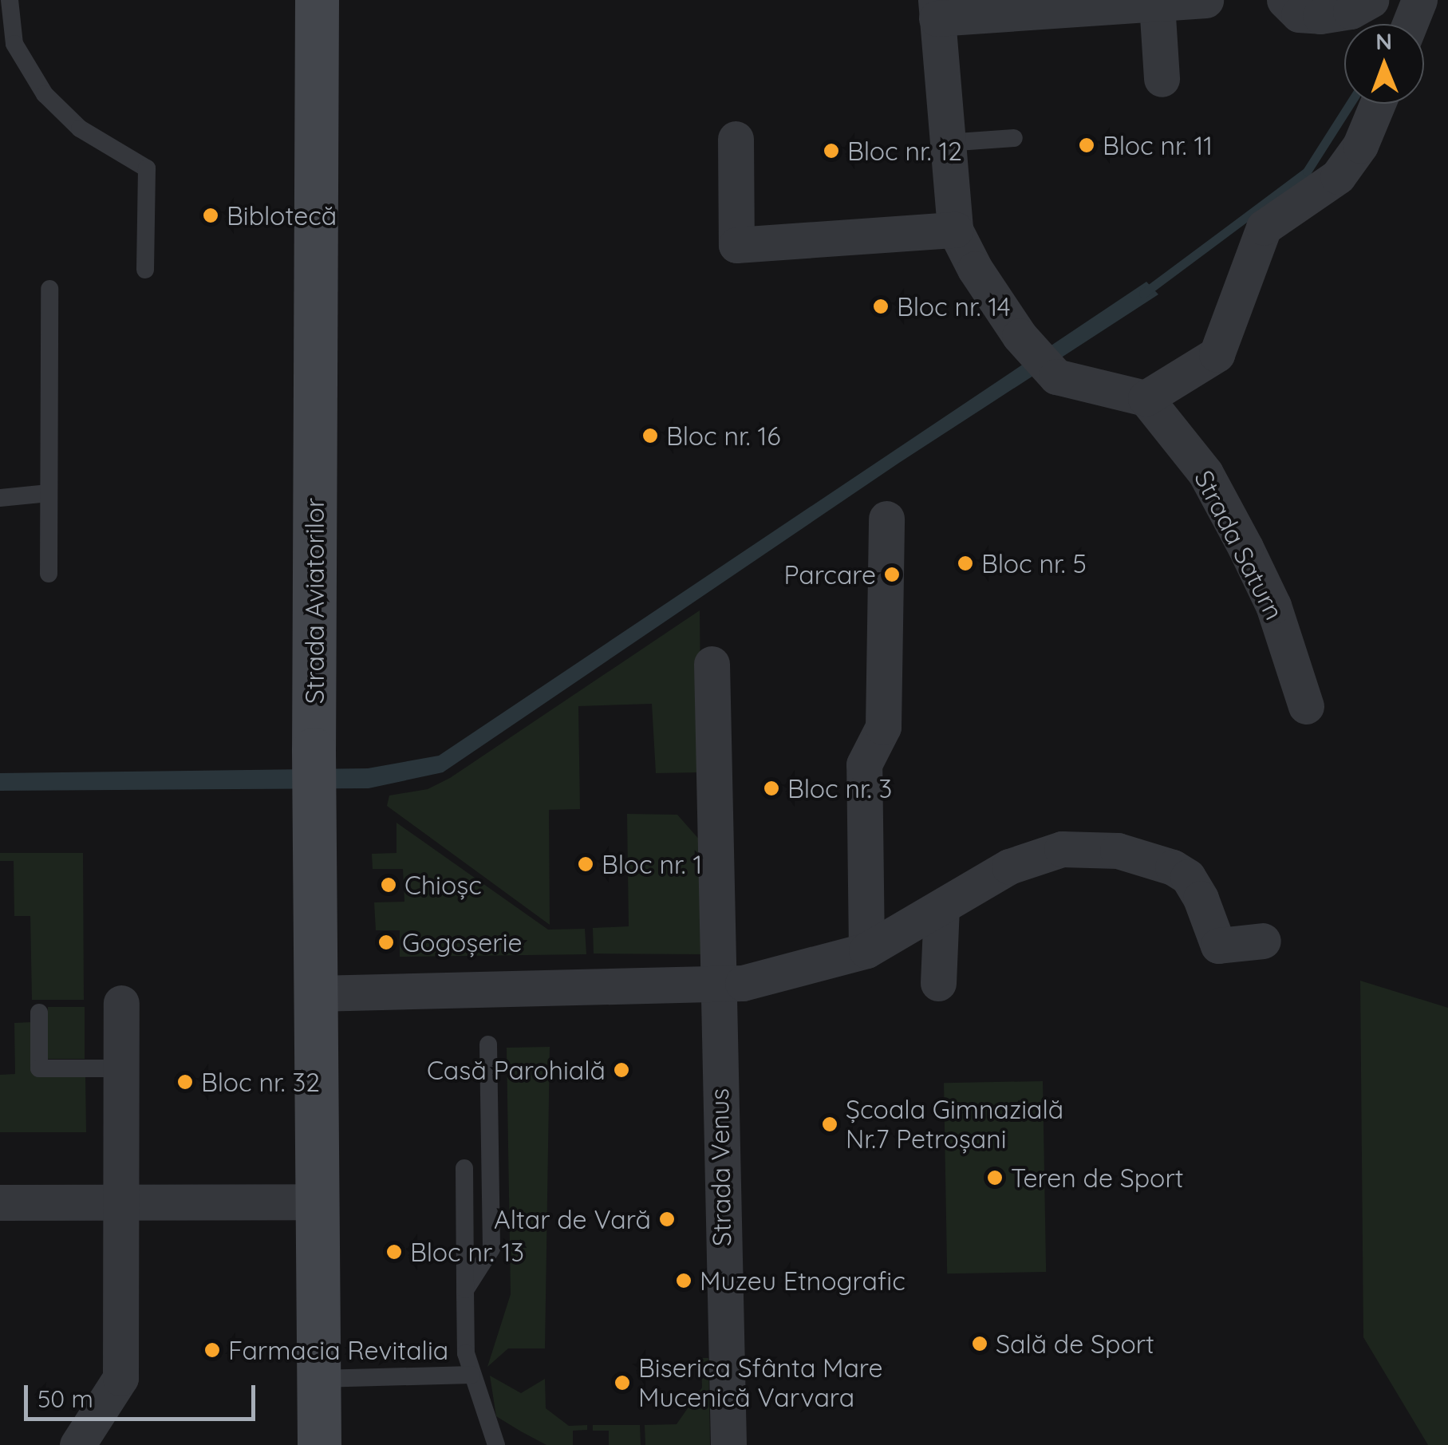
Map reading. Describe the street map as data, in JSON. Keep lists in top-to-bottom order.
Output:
{
  "streets": {
    "street": ["Strada Saturn", "Strada Aviatorilor", "Strada Venus"]
  },
  "places": [
    "Bloc nr. 11",
    "Bloc nr. 12",
    "Biblotecă",
    "Bloc nr. 14",
    "Bloc nr. 16",
    "Bloc nr. 5",
    "Parcare",
    "Bloc nr. 3",
    "Bloc nr. 1",
    "Chioșc",
    "Gogoșerie",
    "Casă Parohială",
    "Bloc nr. 32",
    "Școala Gimnazială Nr.7 Petroșani",
    "Teren de Sport",
    "Altar de Vară",
    "Bloc nr. 13",
    "Muzeu Etnografic",
    "Sală de Sport",
    "Farmacia Revitalia",
    "Biserica Sfânta Mare Mucenică Varvara"
  ],
  "scale_bar": "50 m",
  "north": "top"
}
